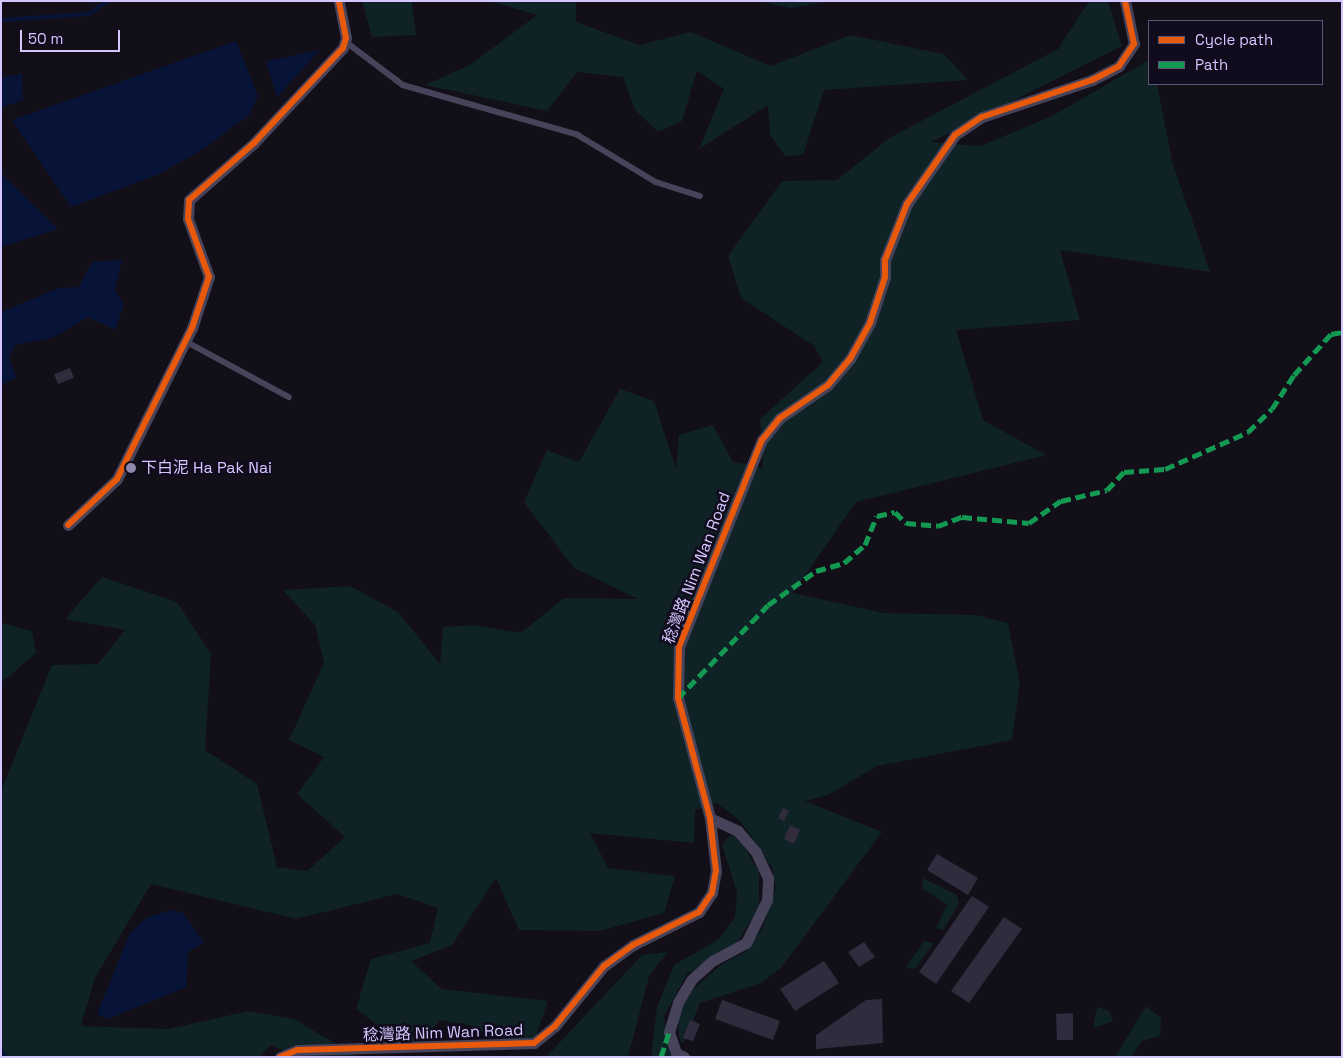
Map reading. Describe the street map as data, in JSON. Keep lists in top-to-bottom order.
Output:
{
  "streets": {
    "street": ["稔灣路 Nim Wan Road"]
  },
  "places": ["下白泥 Ha Pak Nai"],
  "legend": ["Cycle path", "Path"],
  "scale_bar": "50 m"
}
